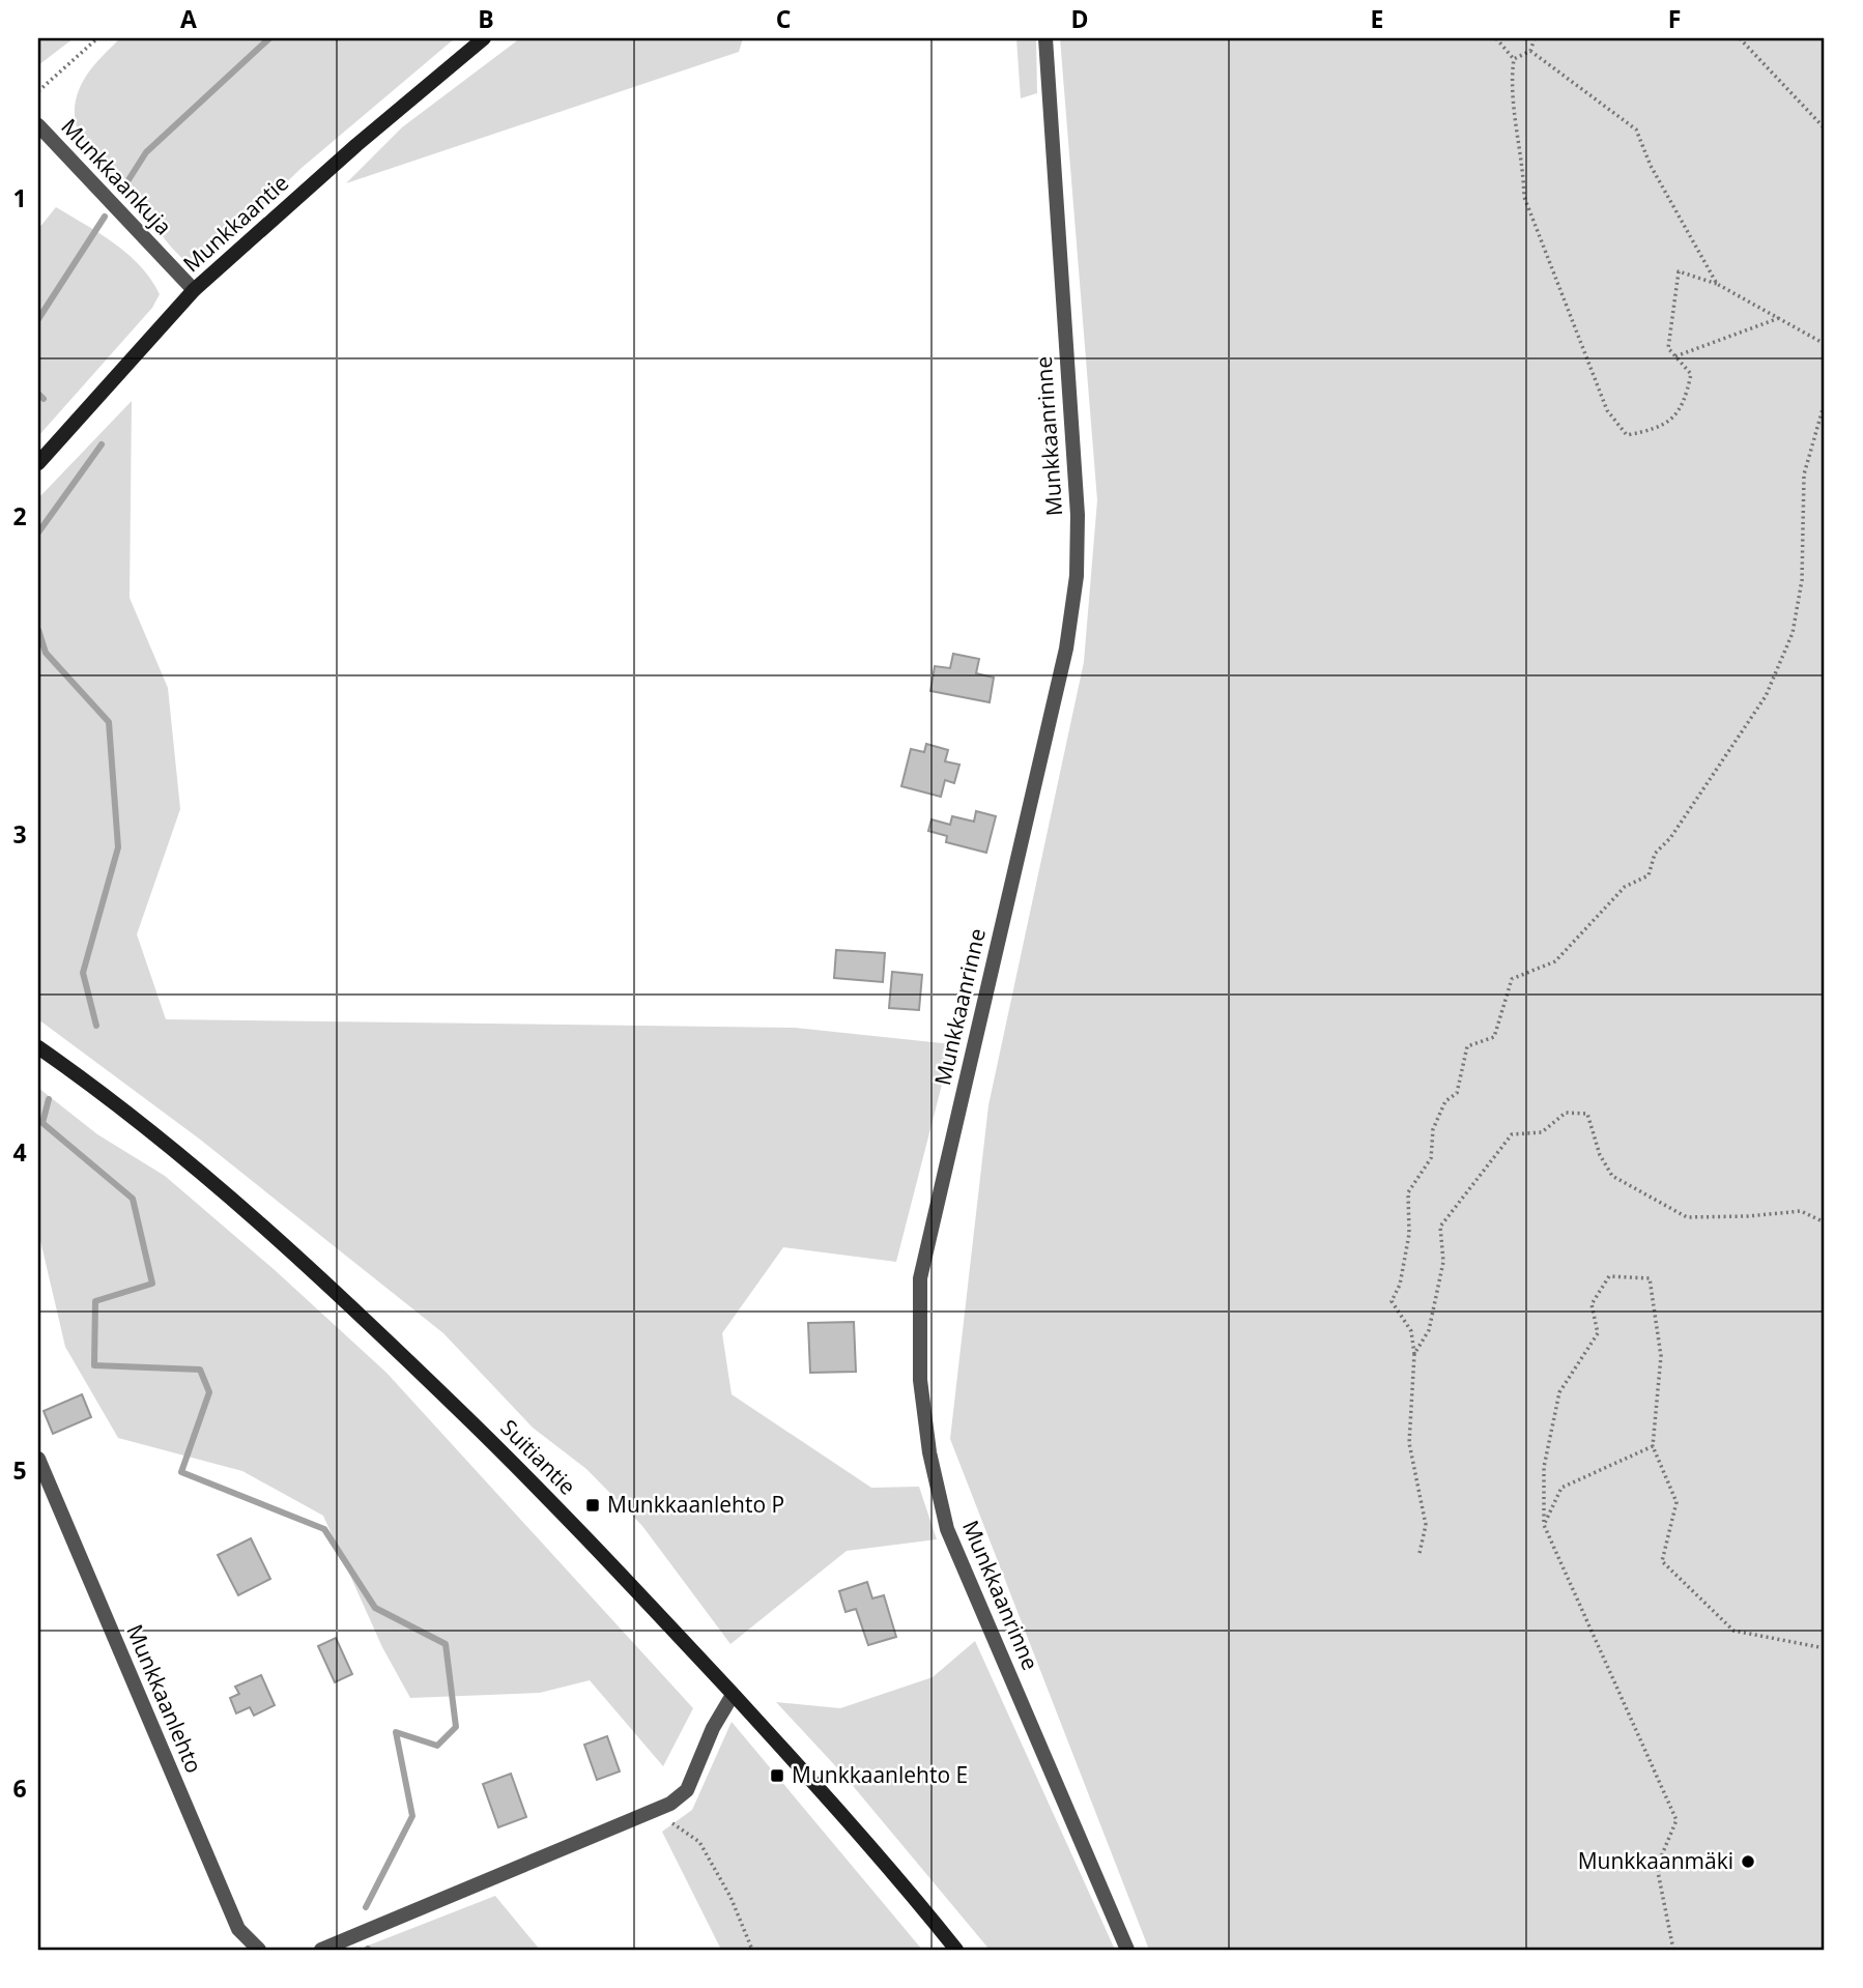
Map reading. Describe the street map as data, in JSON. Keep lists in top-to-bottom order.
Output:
{
  "streets": {
    "main road": ["Munkkaantie", "Suitiantie"],
    "street": ["Munkkaankuja", "Munkkaanrinne", "Munkkaanlehto"]
  },
  "crossings": [
    ["Munkkaankuja", "Munkkaantie"]
  ],
  "places": {
    "transit": ["Munkkaanlehto P", "Munkkaanlehto E"],
    "other": ["Munkkaanmäki"]
  },
  "grid": {
    "columns": [
      "A",
      "B",
      "C",
      "D",
      "E",
      "F"
    ],
    "rows": [
      "1",
      "2",
      "3",
      "4",
      "5",
      "6"
    ]
  }
}
